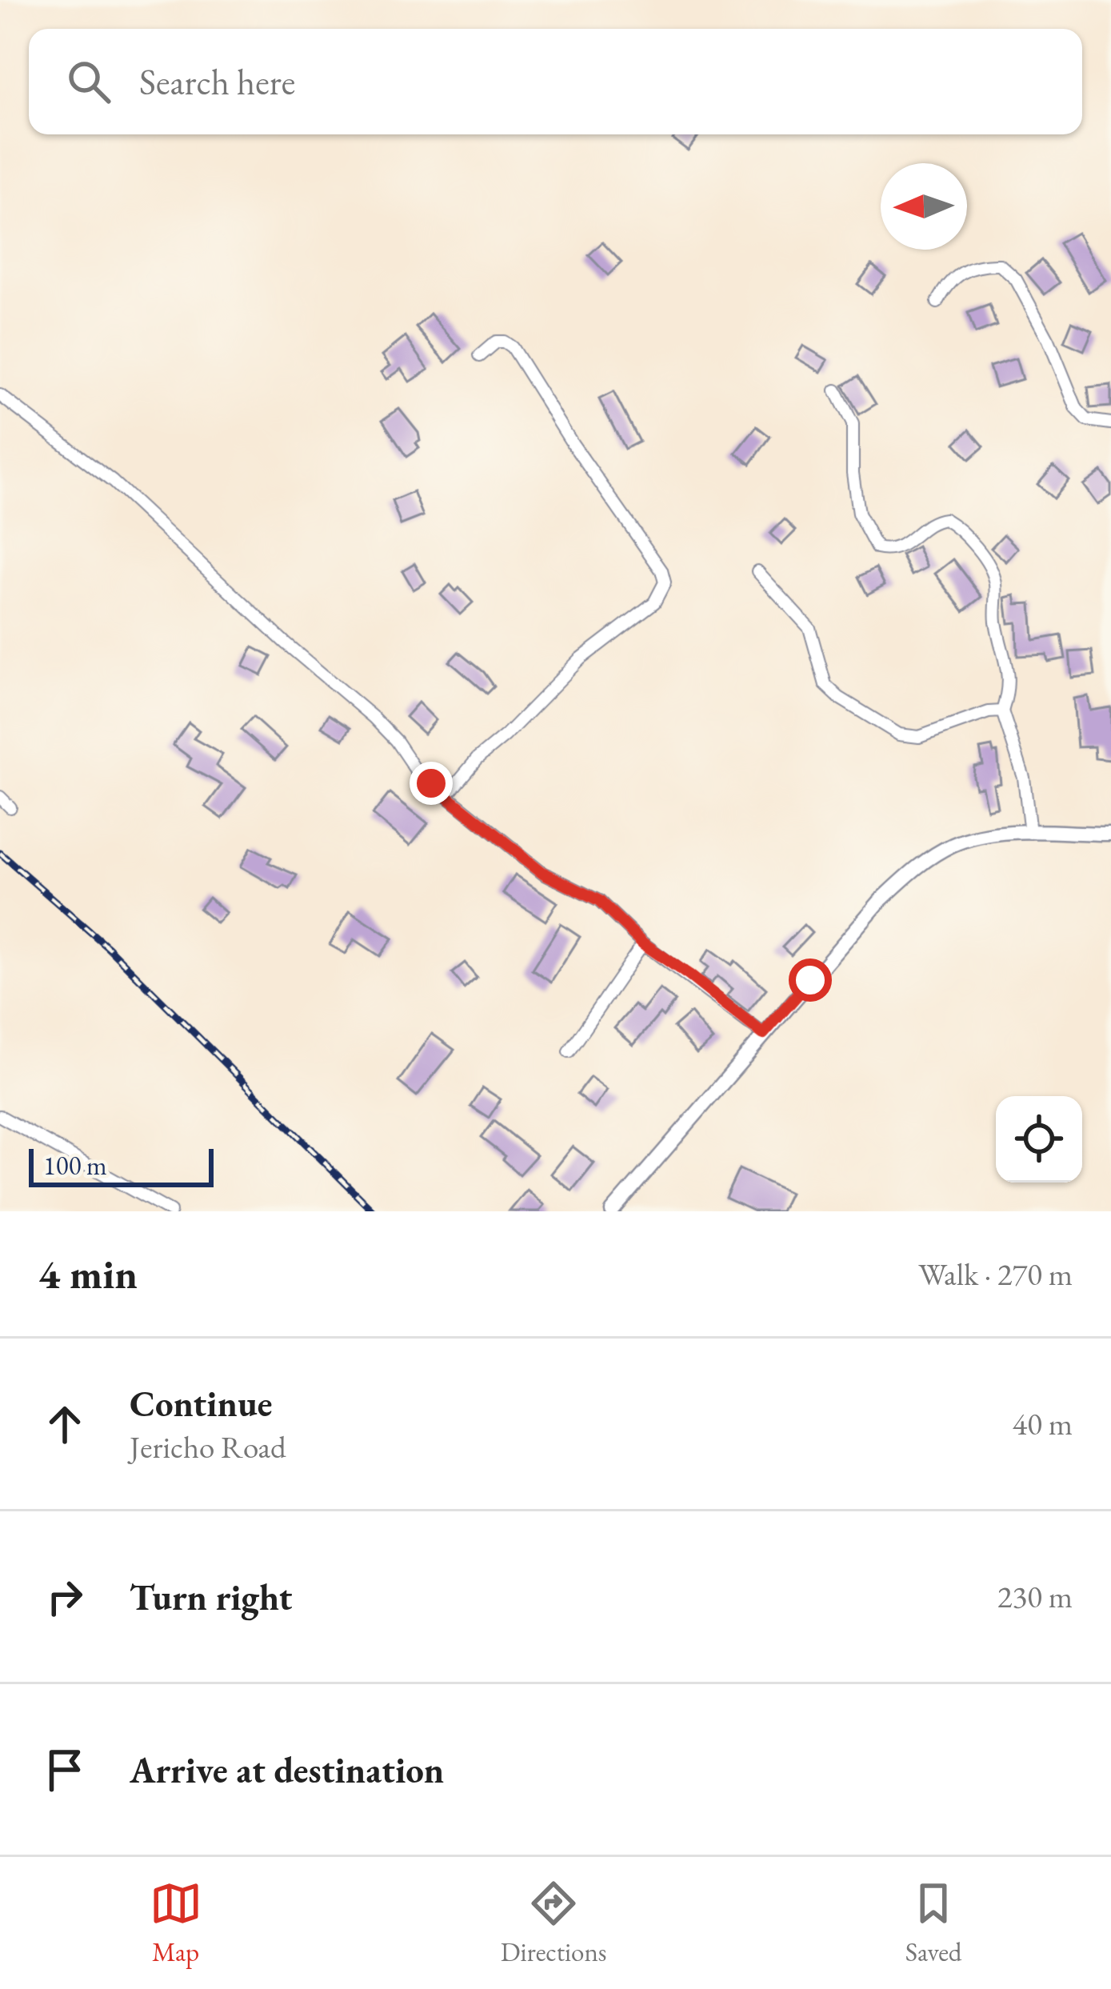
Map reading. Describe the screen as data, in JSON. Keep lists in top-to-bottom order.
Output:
{
  "scale_bar": "100 m",
  "north": "left",
  "page": {
    "search": "Search here",
    "scale": "100 m",
    "heading": ["4 min", "Walk · 270 m"],
    "list": [
      ["Continue", "Jericho Road", "40 m"],
      ["Turn right", "230 m"],
      "Arrive at destination"
    ],
    "nav": ["Map", "Directions", "Saved"]
  }
}
